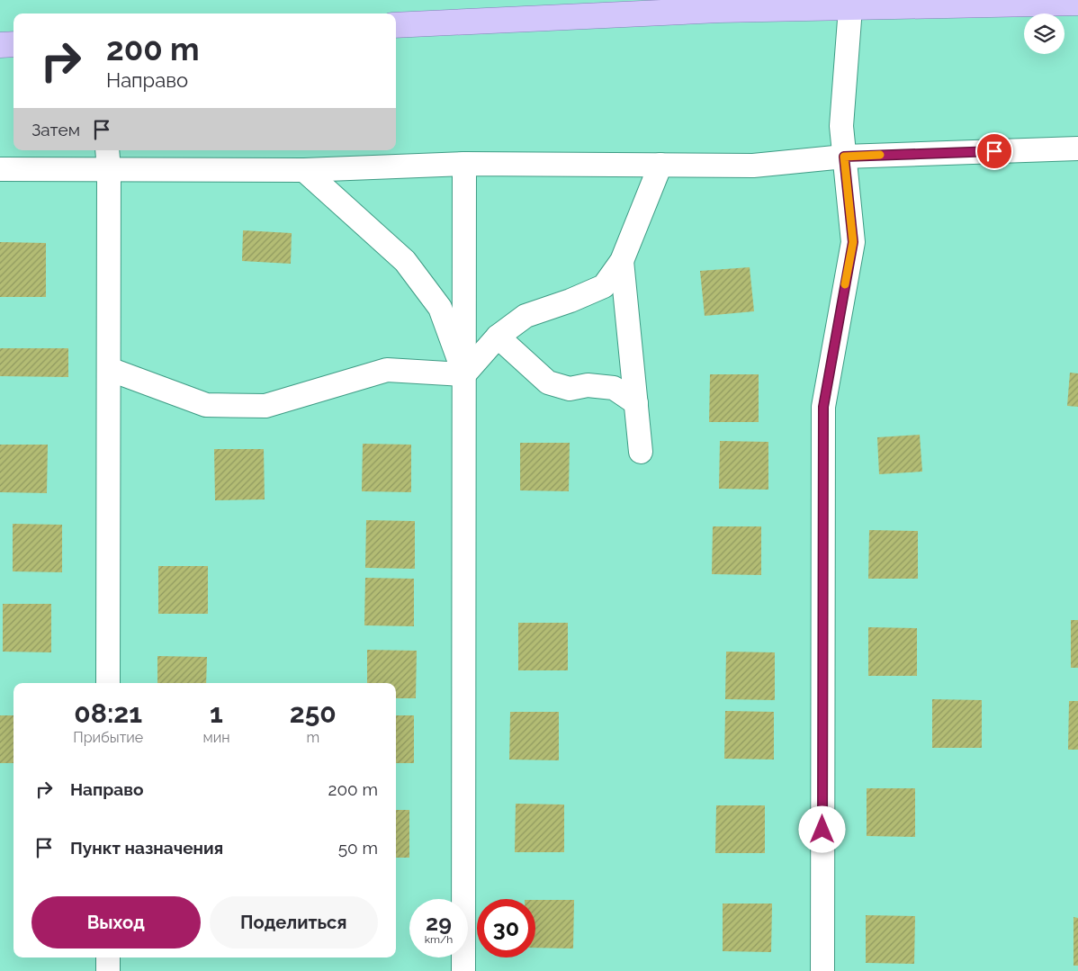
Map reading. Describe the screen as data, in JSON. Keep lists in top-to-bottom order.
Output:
{
  "page": {
    "turn": ["200 m", "Направо"],
    "then": "Затем",
    "eta": [
      "08:21",
      "Прибытие",
      "1",
      "мин",
      "250",
      "m"
    ],
    "list": [
      {
        "name": "Направо",
        "value": "200 m"
      },
      {
        "name": "Пункт назначения",
        "value": "50 m"
      }
    ],
    "buttons": ["Выход", "Поделиться"],
    "speed": "29 km/h",
    "limit": "30"
  }
}
